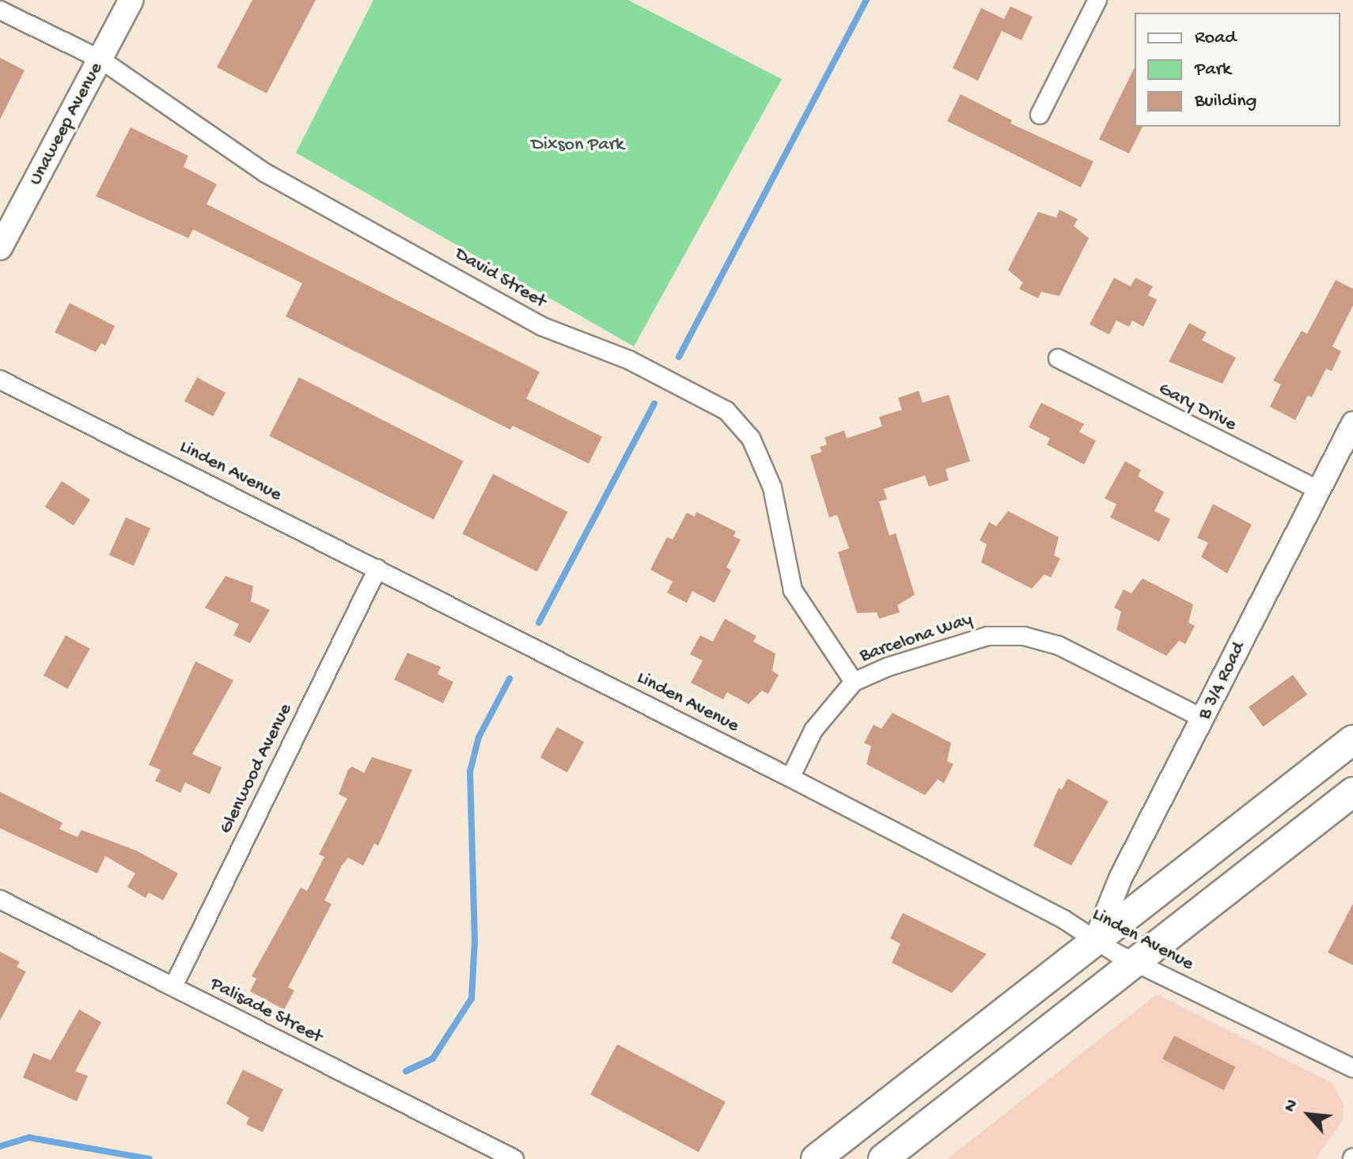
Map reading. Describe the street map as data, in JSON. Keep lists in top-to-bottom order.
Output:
{
  "streets": {
    "main road": ["Unaweep Avenue"],
    "street": [
      "David Street",
      "Gary Drive",
      "Linden Avenue",
      "Barcelona Way",
      "B 3/4 Road",
      "Glenwood Avenue",
      "Palisade Street"
    ]
  },
  "crossings": [
    ["Unaweep Avenue", "David Street"],
    ["David Street", "Barcelona Way"],
    ["Gary Drive", "B 3/4 Road"],
    ["Linden Avenue", "Barcelona Way"],
    ["Linden Avenue", "B 3/4 Road"],
    ["Linden Avenue", "Glenwood Avenue"],
    ["Barcelona Way", "B 3/4 Road"],
    ["Glenwood Avenue", "Palisade Street"]
  ],
  "parks": ["Dixson Park"],
  "legend": ["Road", "Park", "Building"],
  "north": "top left"
}
